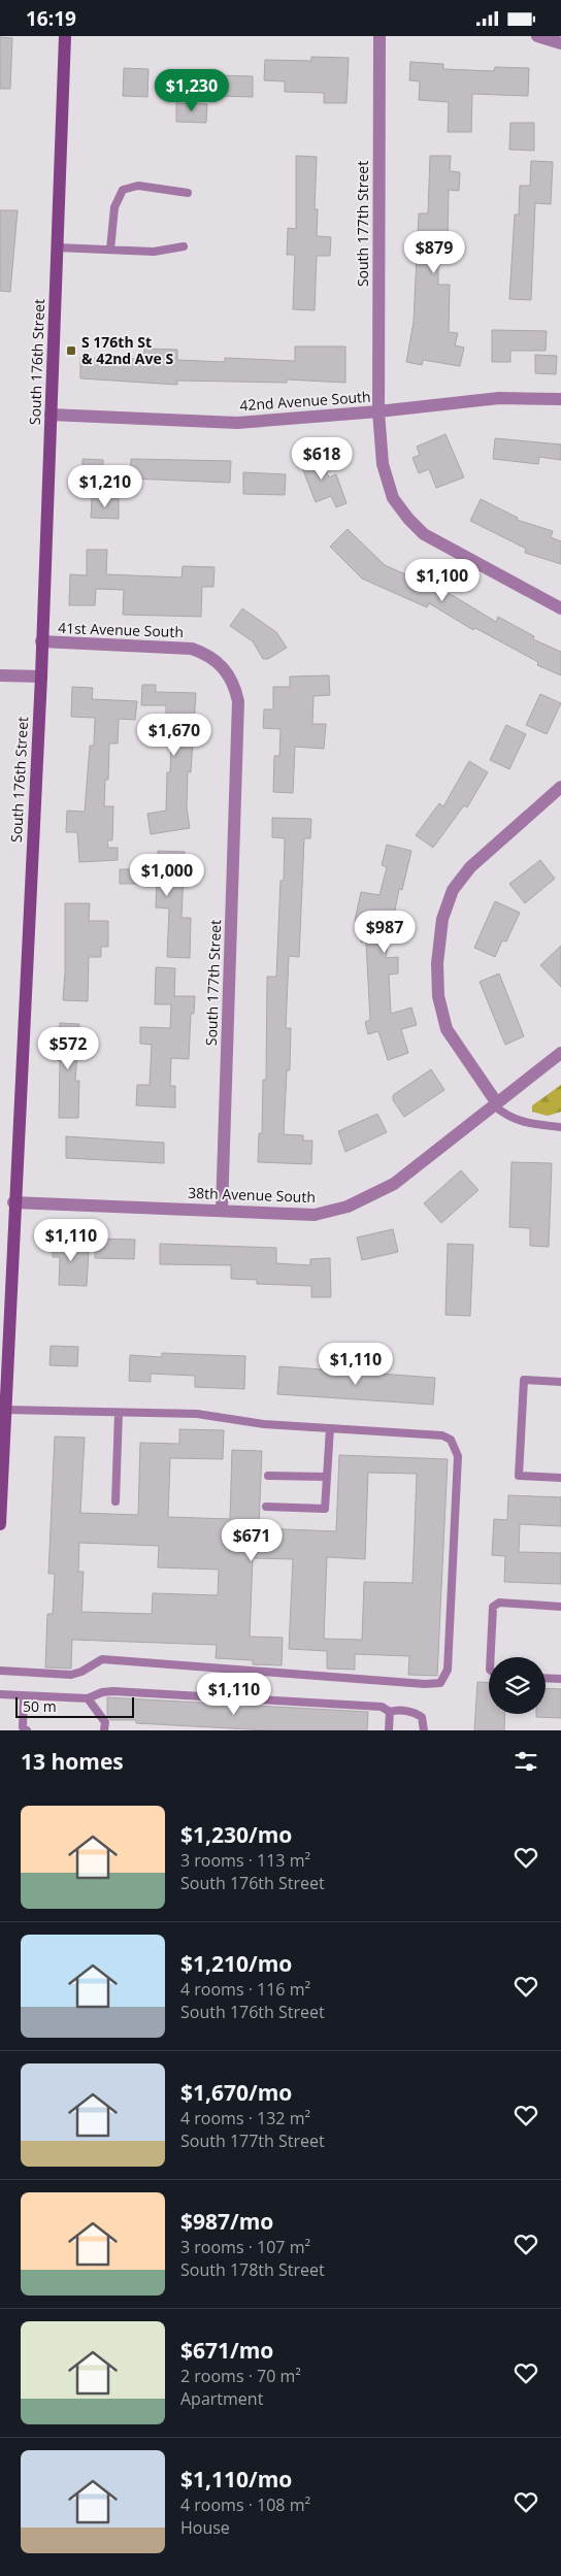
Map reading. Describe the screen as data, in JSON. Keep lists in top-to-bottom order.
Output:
{
  "streets": {
    "street": [
      "South 177th Street",
      "South 176th Street",
      "42nd Avenue South",
      "41st Avenue South",
      "38th Avenue South"
    ]
  },
  "crossings": [
    ["South 177th Street", "42nd Avenue South"],
    ["South 177th Street", "41st Avenue South"],
    ["South 177th Street", "38th Avenue South"],
    ["South 176th Street", "42nd Avenue South"],
    ["South 176th Street", "41st Avenue South"],
    ["South 176th Street", "38th Avenue South"]
  ],
  "places": {
    "transit": ["S 176th St & 42nd Ave S"]
  },
  "scale_bar": "50 m",
  "page": {
    "status": "16:19",
    "price": [
      "$1,230",
      "$879",
      "$618",
      "$1,210",
      "$1,100",
      "$1,670",
      "$1,000",
      "$987",
      "$572",
      "$1,110",
      "$1,110",
      "$671",
      "$1,110"
    ],
    "scale": "50 m",
    "heading": "13 homes",
    "list": [
      {
        "name": "$1,230/mo",
        "note": "3 rooms · 113 m² · South 176th Street"
      },
      {
        "name": "$1,210/mo",
        "note": "4 rooms · 116 m² · South 176th Street"
      },
      {
        "name": "$1,670/mo",
        "note": "4 rooms · 132 m² · South 177th Street"
      },
      {
        "name": "$987/mo",
        "note": "3 rooms · 107 m² · South 178th Street"
      },
      {
        "name": "$671/mo",
        "note": "2 rooms · 70 m² · Apartment"
      },
      {
        "name": "$1,110/mo",
        "note": "4 rooms · 108 m² · House"
      }
    ]
  }
}
